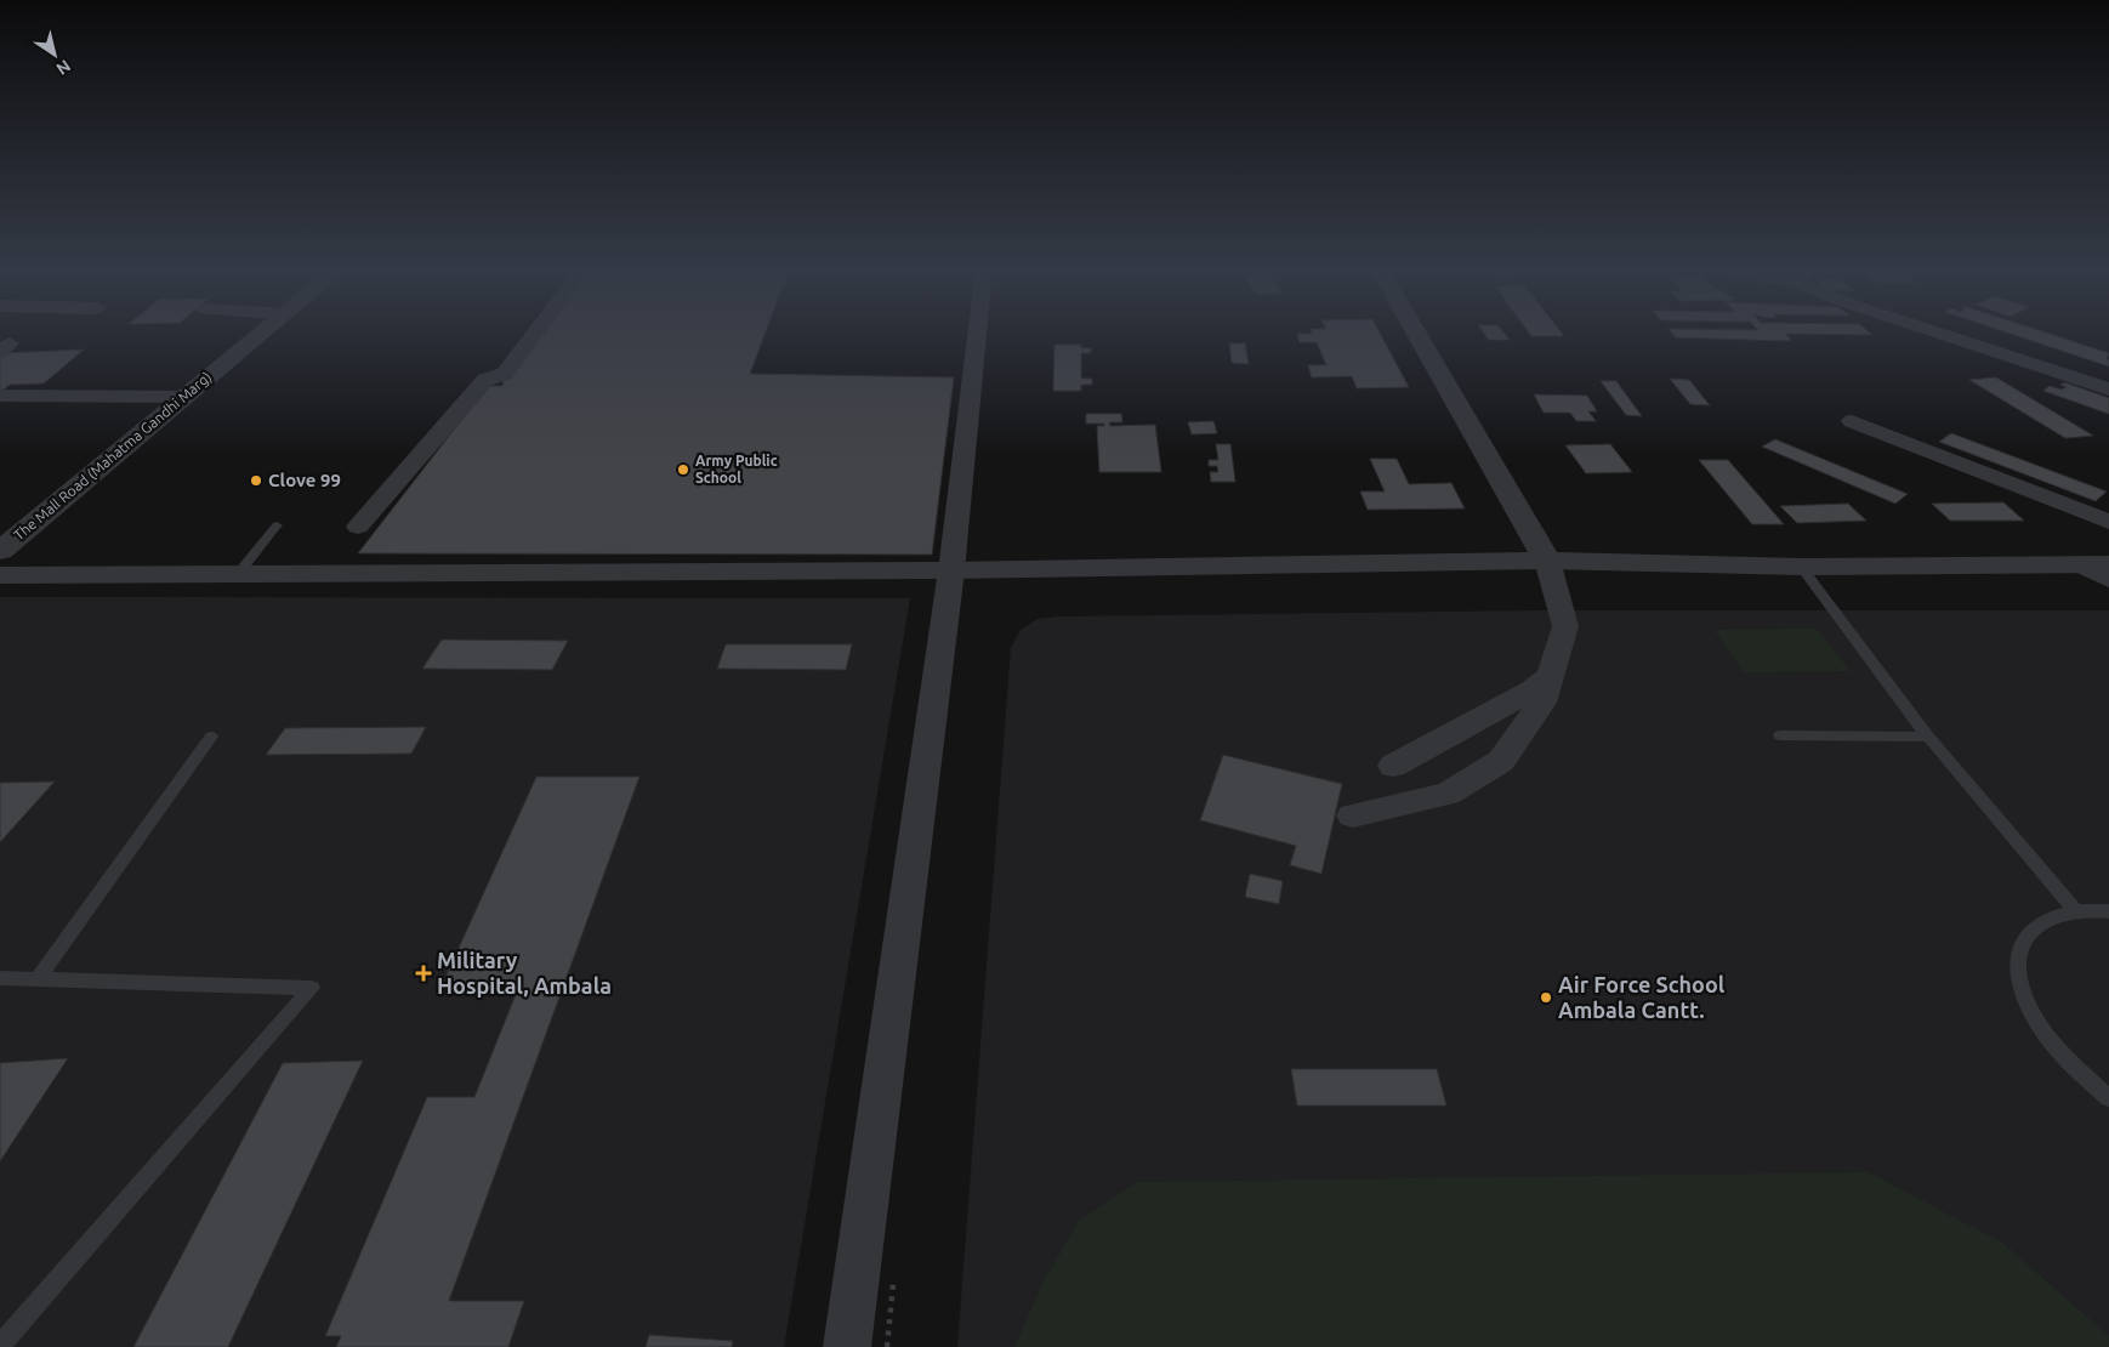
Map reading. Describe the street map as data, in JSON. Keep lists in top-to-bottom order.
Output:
{
  "streets": {
    "street": ["The Mall Road (Mahatma Gandhi Marg)"]
  },
  "places": {
    "other": ["Army Public School", "Clove 99", "Air Force School Ambala Cantt."],
    "health": ["Military Hospital, Ambala"]
  },
  "north": "bottom right"
}
